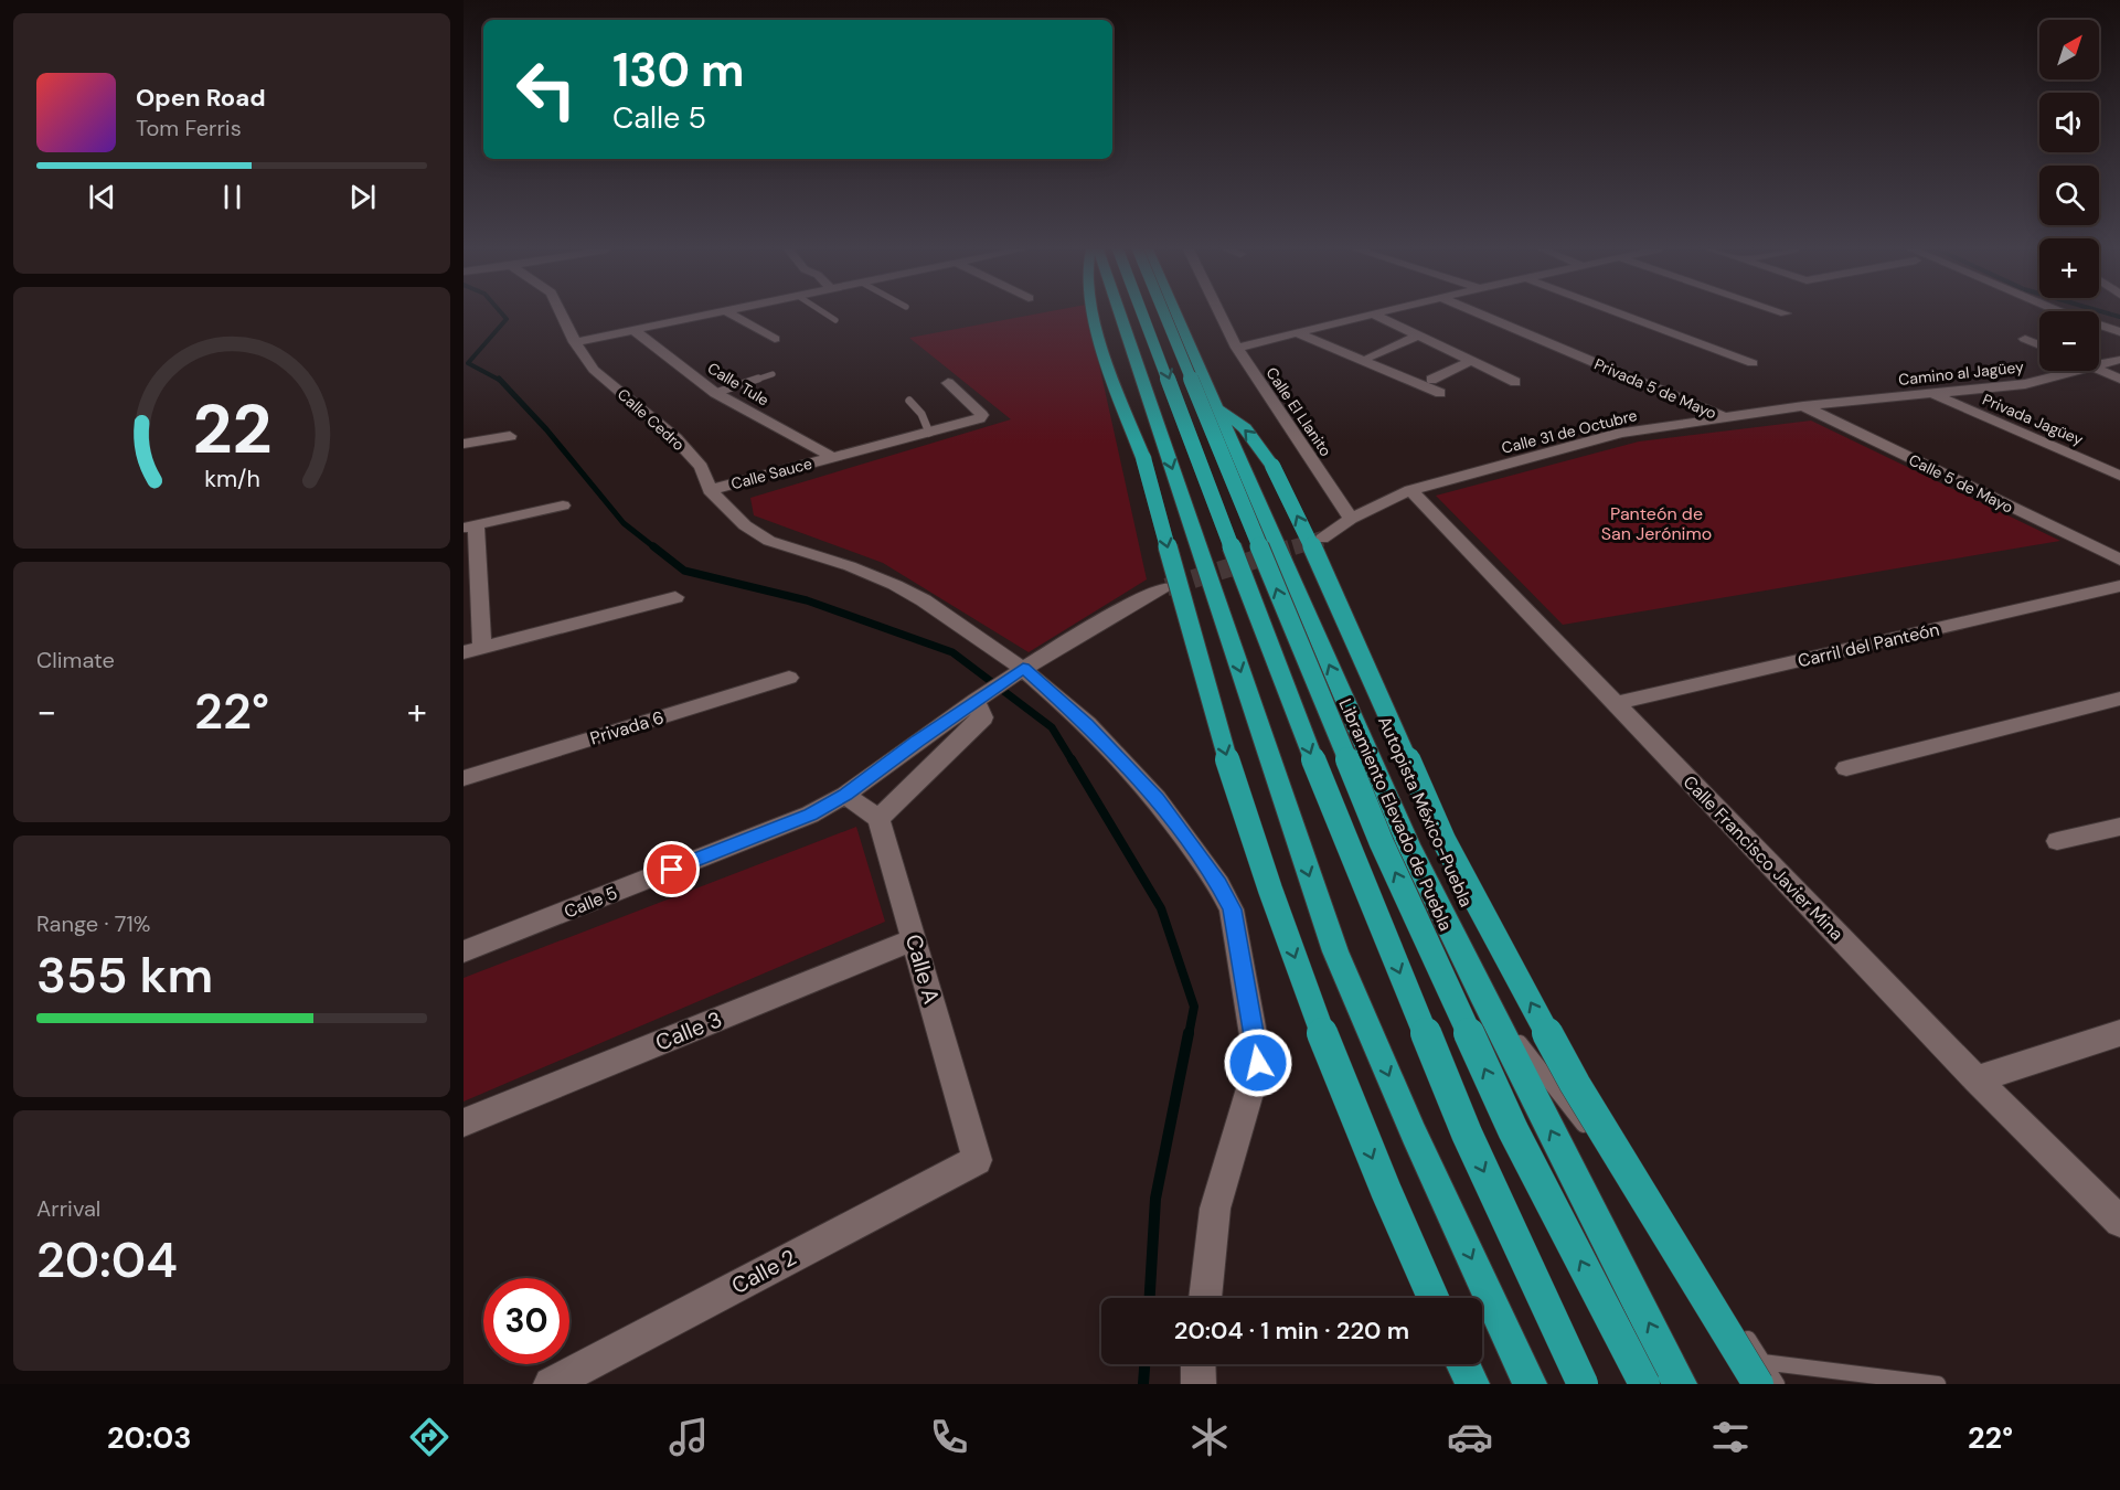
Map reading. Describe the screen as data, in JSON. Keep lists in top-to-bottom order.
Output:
{
  "streets": {
    "highway": ["Autopista México-Puebla", "Libramiento Elevado de Puebla"],
    "street": [
      "Camino al Jagüey",
      "Calle Tule",
      "Privada 5 de Mayo",
      "Calle El Llanito",
      "Calle Cedro",
      "Privada Jagüey",
      "Calle 31 de Octubre",
      "Calle Sauce",
      "Calle 5 de Mayo",
      "Carril del Panteón",
      "Privada 6",
      "Calle Francisco Javier Mina",
      "Calle 5",
      "Calle A",
      "Calle 3",
      "Calle 2"
    ]
  },
  "crossings": [
    ["Camino al Jagüey", "Privada Jagüey"],
    ["Camino al Jagüey", "Calle 31 de Octubre"],
    ["Camino al Jagüey", "Calle 5 de Mayo"],
    ["Calle Tule", "Calle Sauce"],
    ["Privada 5 de Mayo", "Calle 31 de Octubre"],
    ["Calle El Llanito", "Calle 31 de Octubre"],
    ["Calle Cedro", "Calle Sauce"],
    ["Calle Cedro", "Calle 5"],
    ["Calle 31 de Octubre", "Calle 5 de Mayo"],
    ["Calle 31 de Octubre", "Calle Francisco Javier Mina"],
    ["Carril del Panteón", "Calle Francisco Javier Mina"],
    ["Calle A", "Calle 3"],
    ["Calle A", "Calle 2"]
  ],
  "parks": ["Panteón de San Jerónimo"],
  "north": "top right",
  "page": {
    "map_buttons": ["+", "−"],
    "turn": ["130 m", "Calle 5"],
    "song": ["Open Road", "Tom Ferris"],
    "tile": [
      "Climate",
      ["Range · 71%", "355 km"],
      ["Arrival", "20:04"]
    ],
    "heat": ["−", "22°", "+"],
    "limit": "30",
    "trip": "20:04 · 1 min · 220 m",
    "tabs": ["20:03", "22°"],
    "gauge": ["22", "km/h"]
  }
}
